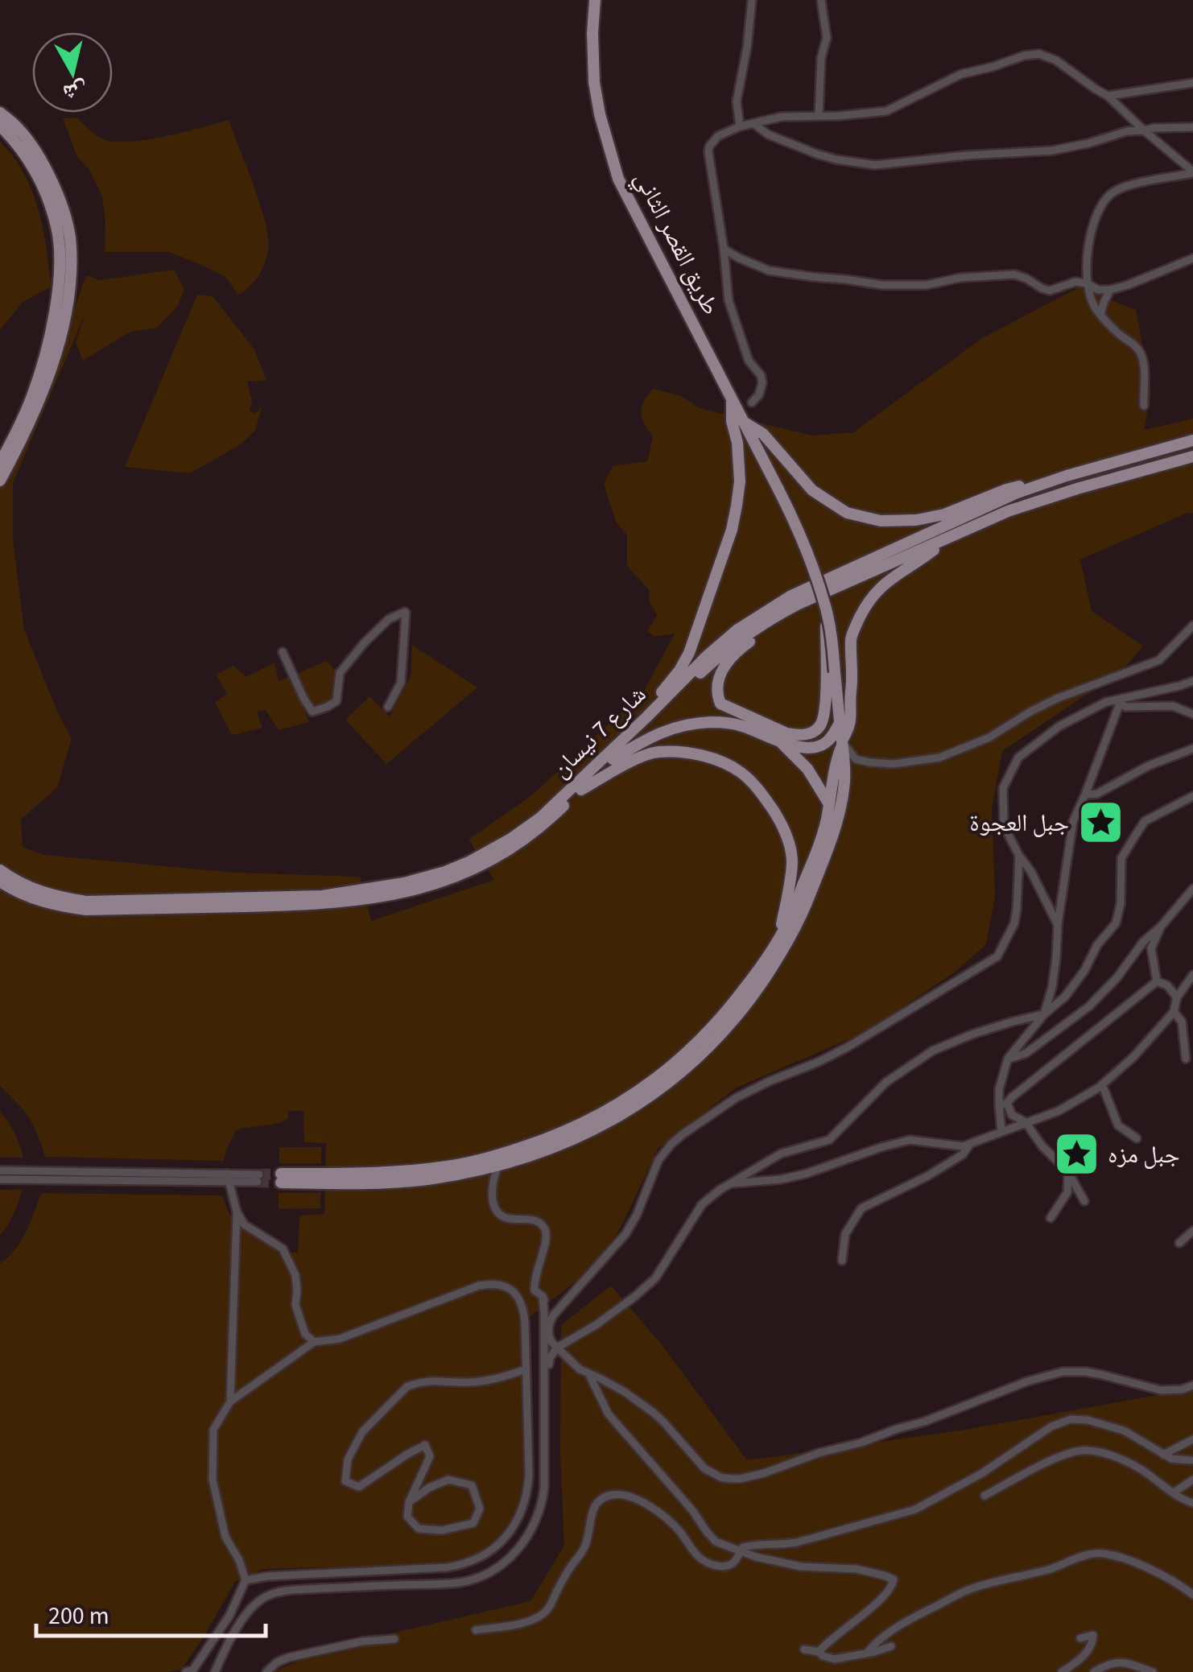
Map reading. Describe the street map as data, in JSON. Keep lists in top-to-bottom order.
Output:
{
  "streets": {
    "main road": ["طريق القصر الثاني", "شارع 7 نيسان"]
  },
  "places": {
    "place": ["جبل العجوة", "جبل مزه"]
  },
  "scale_bar": "200 m",
  "north": "bottom"
}
